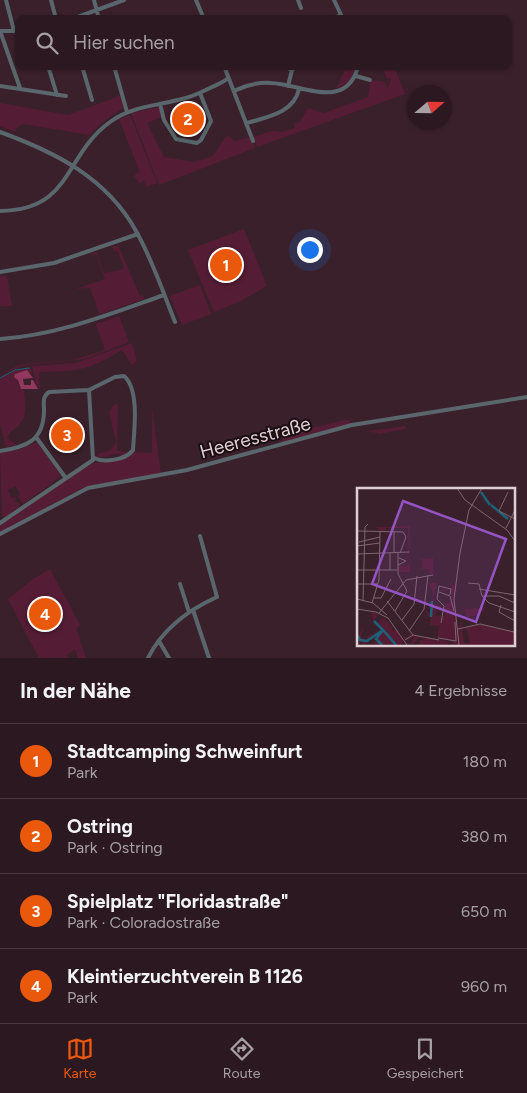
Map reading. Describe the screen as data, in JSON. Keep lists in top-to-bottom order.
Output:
{
  "streets": {
    "street": ["Heeresstraße"]
  },
  "north": "right",
  "page": {
    "search": "Hier suchen",
    "pins": [
      "2",
      "1",
      "3",
      "4"
    ],
    "heading": ["In der Nähe", "4 Ergebnisse"],
    "list": [
      {
        "mark": "1",
        "name": "Stadtcamping Schweinfurt",
        "note": "Park",
        "value": "180 m"
      },
      {
        "mark": "2",
        "name": "Ostring",
        "note": "Park · Ostring",
        "value": "380 m"
      },
      {
        "mark": "3",
        "name": "Spielplatz \"Floridastraße\"",
        "note": "Park · Coloradostraße",
        "value": "650 m"
      },
      {
        "mark": "4",
        "name": "Kleintierzuchtverein B 1126",
        "note": "Park",
        "value": "960 m"
      }
    ],
    "nav": ["Karte", "Route", "Gespeichert"]
  }
}
